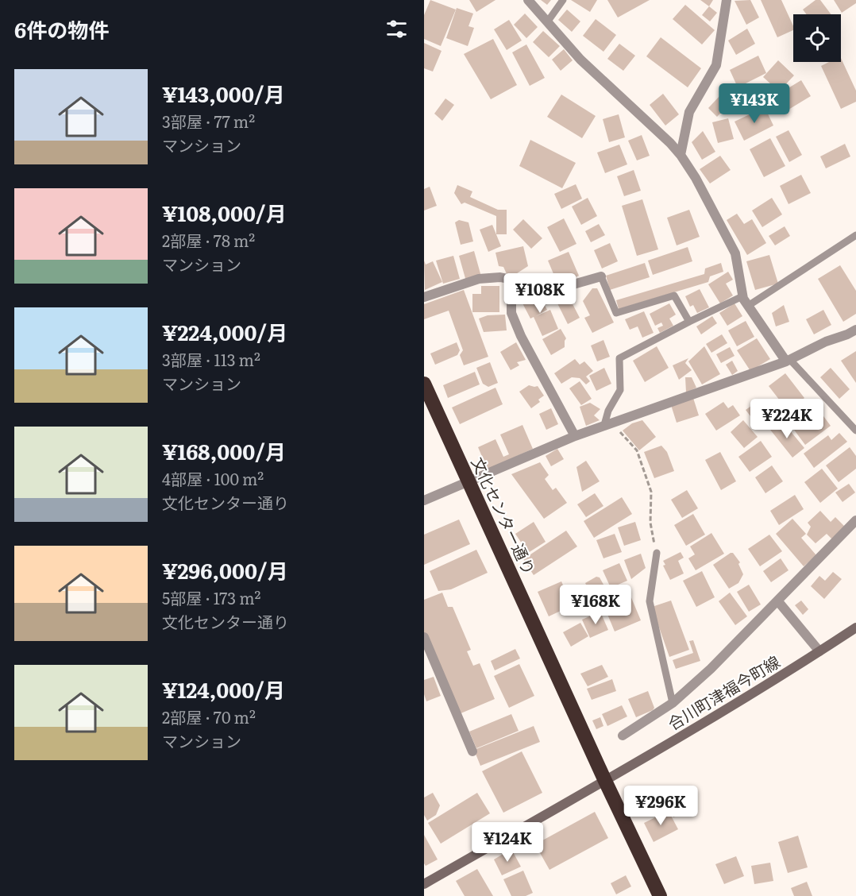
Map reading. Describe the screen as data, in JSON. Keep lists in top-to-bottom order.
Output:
{
  "streets": {
    "highway": ["文化センター通り"],
    "street": ["合川町津福今町線"]
  },
  "crossings": [
    ["文化センター通り", "合川町津福今町線"]
  ],
  "page": {
    "heading": "6件の物件",
    "list": [
      {
        "name": "¥143,000/月",
        "note": "3部屋 · 77 m² · マンション"
      },
      {
        "name": "¥108,000/月",
        "note": "2部屋 · 78 m² · マンション"
      },
      {
        "name": "¥224,000/月",
        "note": "3部屋 · 113 m² · マンション"
      },
      {
        "name": "¥168,000/月",
        "note": "4部屋 · 100 m² · 文化センター通り"
      },
      {
        "name": "¥296,000/月",
        "note": "5部屋 · 173 m² · 文化センター通り"
      },
      {
        "name": "¥124,000/月",
        "note": "2部屋 · 70 m² · マンション"
      }
    ],
    "price": [
      "¥143K",
      "¥108K",
      "¥224K",
      "¥168K",
      "¥296K",
      "¥124K"
    ]
  }
}
